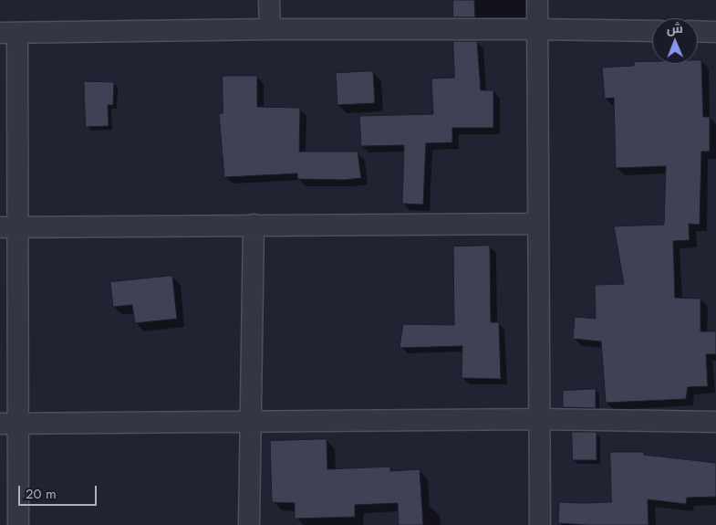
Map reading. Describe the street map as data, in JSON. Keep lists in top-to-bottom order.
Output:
{
  "scale_bar": "20 m",
  "north": "top"
}
